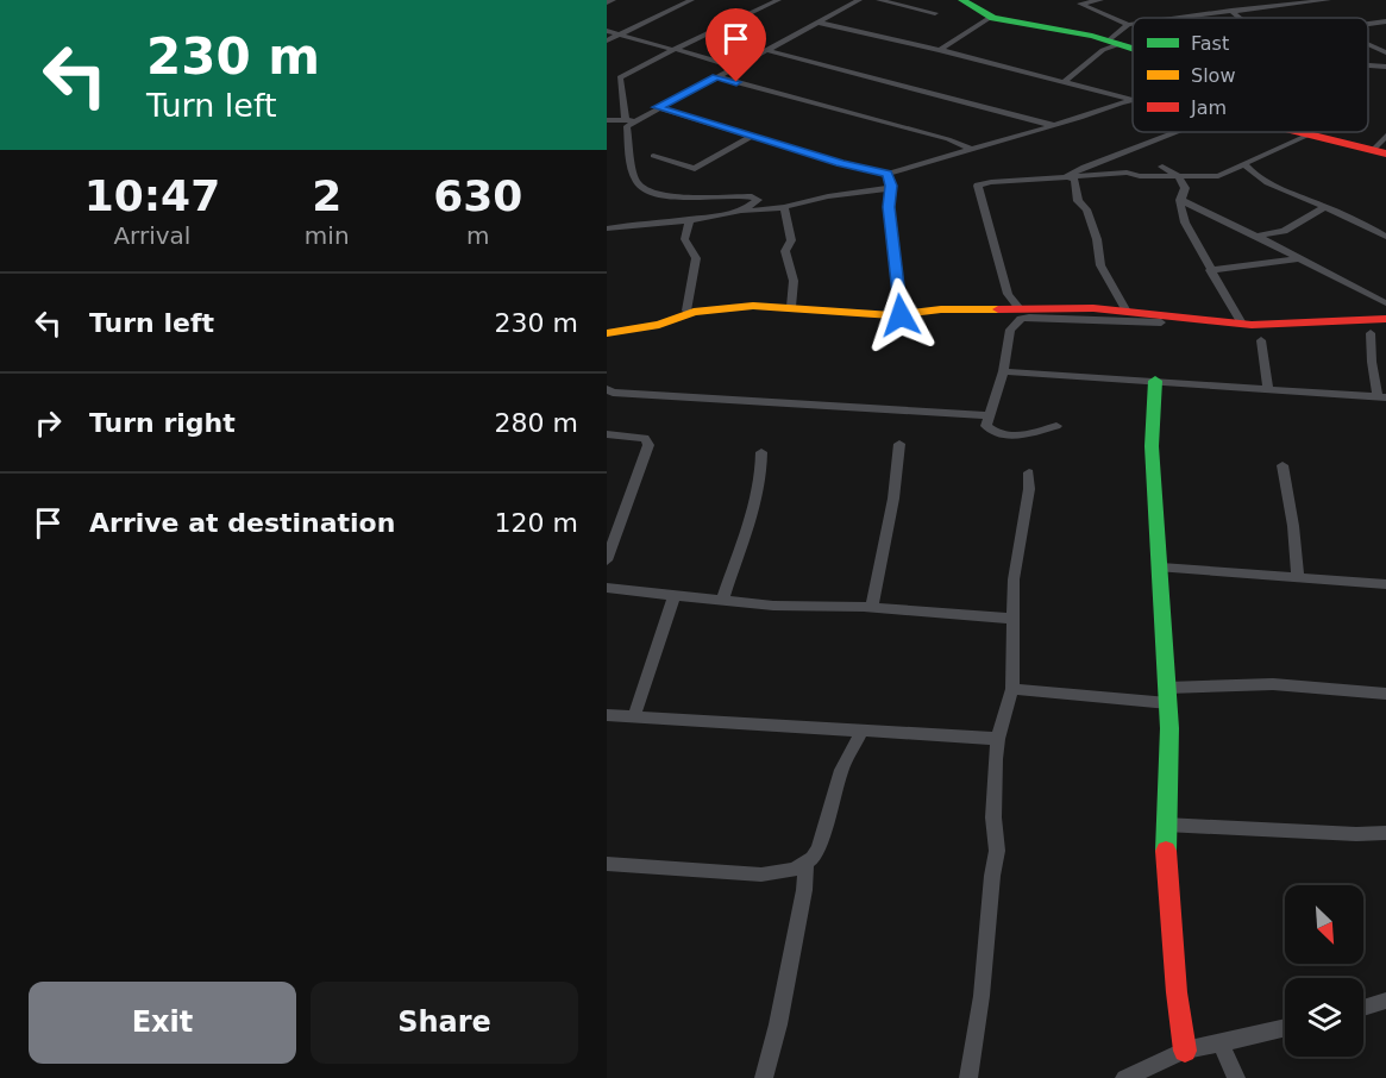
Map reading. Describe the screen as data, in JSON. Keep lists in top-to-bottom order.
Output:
{
  "legend": ["Fast", "Slow", "Jam"],
  "north": "bottom right",
  "page": {
    "turn": ["230 m", "Turn left"],
    "eta": [
      "10:47",
      "Arrival",
      "2",
      "min",
      "630",
      "m"
    ],
    "list": [
      {
        "name": "Turn left",
        "value": "230 m"
      },
      {
        "name": "Turn right",
        "value": "280 m"
      },
      {
        "name": "Arrive at destination",
        "value": "120 m"
      }
    ],
    "buttons": ["Exit", "Share"]
  }
}
